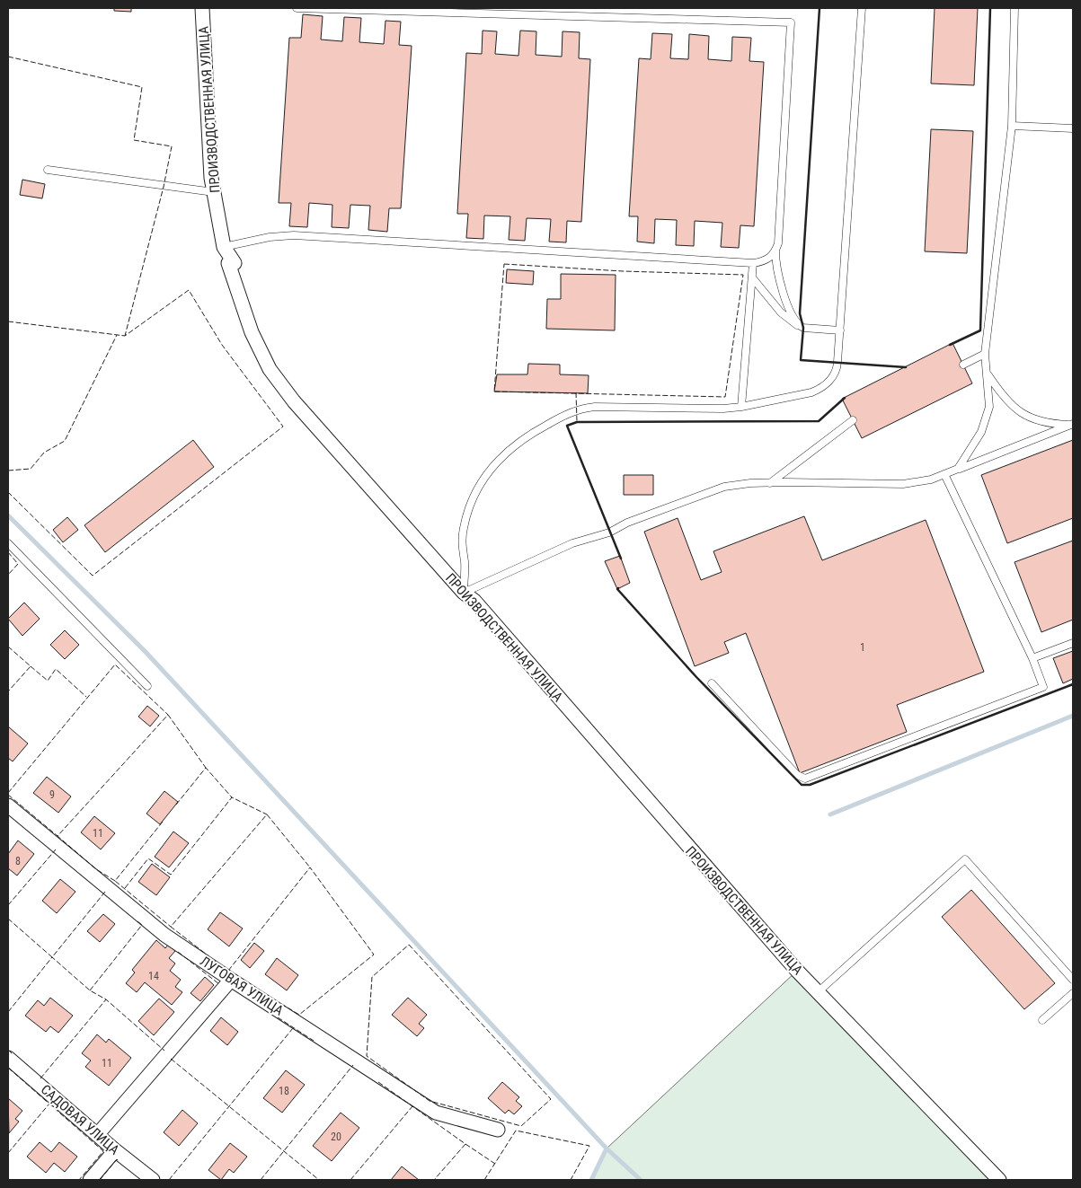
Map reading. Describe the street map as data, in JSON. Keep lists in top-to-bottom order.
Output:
{
  "streets": {
    "street": ["ПРОИЗВОДСТВЕННАЯ УЛИЦА", "ЛУГОВАЯ УЛИЦА", "САДОВАЯ УЛИЦА"]
  },
  "house_numbers": [
    "1",
    "9",
    "11",
    "8",
    "14",
    "11",
    "18",
    "20"
  ]
}
